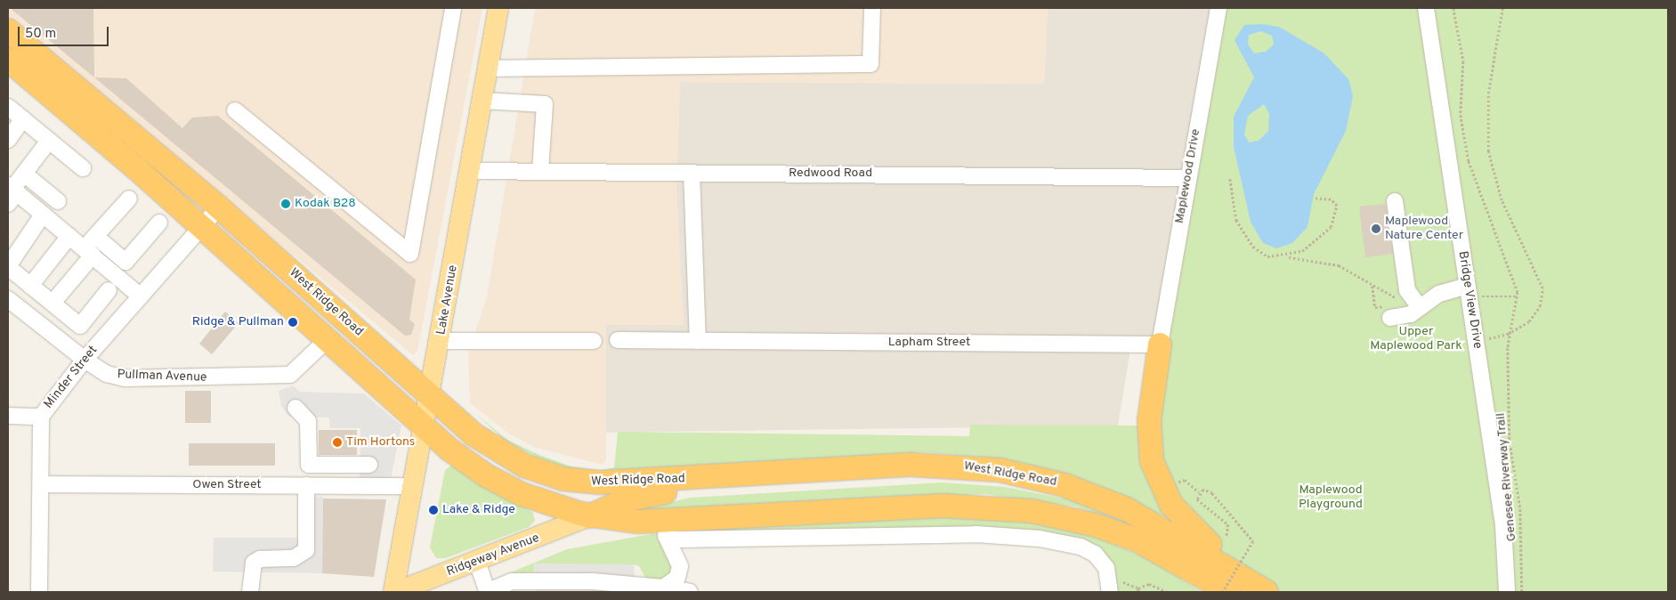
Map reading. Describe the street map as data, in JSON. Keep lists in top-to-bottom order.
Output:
{
  "streets": {
    "highway": ["West Ridge Road"],
    "main road": ["Lake Avenue", "Ridgeway Avenue"],
    "street": [
      "Redwood Road",
      "Maplewood Drive",
      "Bridge View Drive",
      "Lapham Street",
      "Pullman Avenue",
      "Minder Street",
      "Owen Street"
    ],
    "path": ["Genesee Riverway Trail"]
  },
  "crossings": [
    ["Redwood Road", "Maplewood Drive"],
    ["Redwood Road", "Lake Avenue"],
    ["Maplewood Drive", "Lapham Street"],
    ["Lake Avenue", "West Ridge Road"],
    ["Lake Avenue", "Owen Street"],
    ["Lake Avenue", "Ridgeway Avenue"],
    ["West Ridge Road", "Minder Street"],
    ["Pullman Avenue", "Minder Street"],
    ["Minder Street", "Owen Street"]
  ],
  "parks": ["Upper Maplewood Park", "Maplewood Playground"],
  "places": [
    "Kodak B28",
    "Maplewood Nature Center",
    "Ridge & Pullman",
    "Tim Hortons",
    "Lake & Ridge"
  ],
  "scale_bar": "50 m"
}
